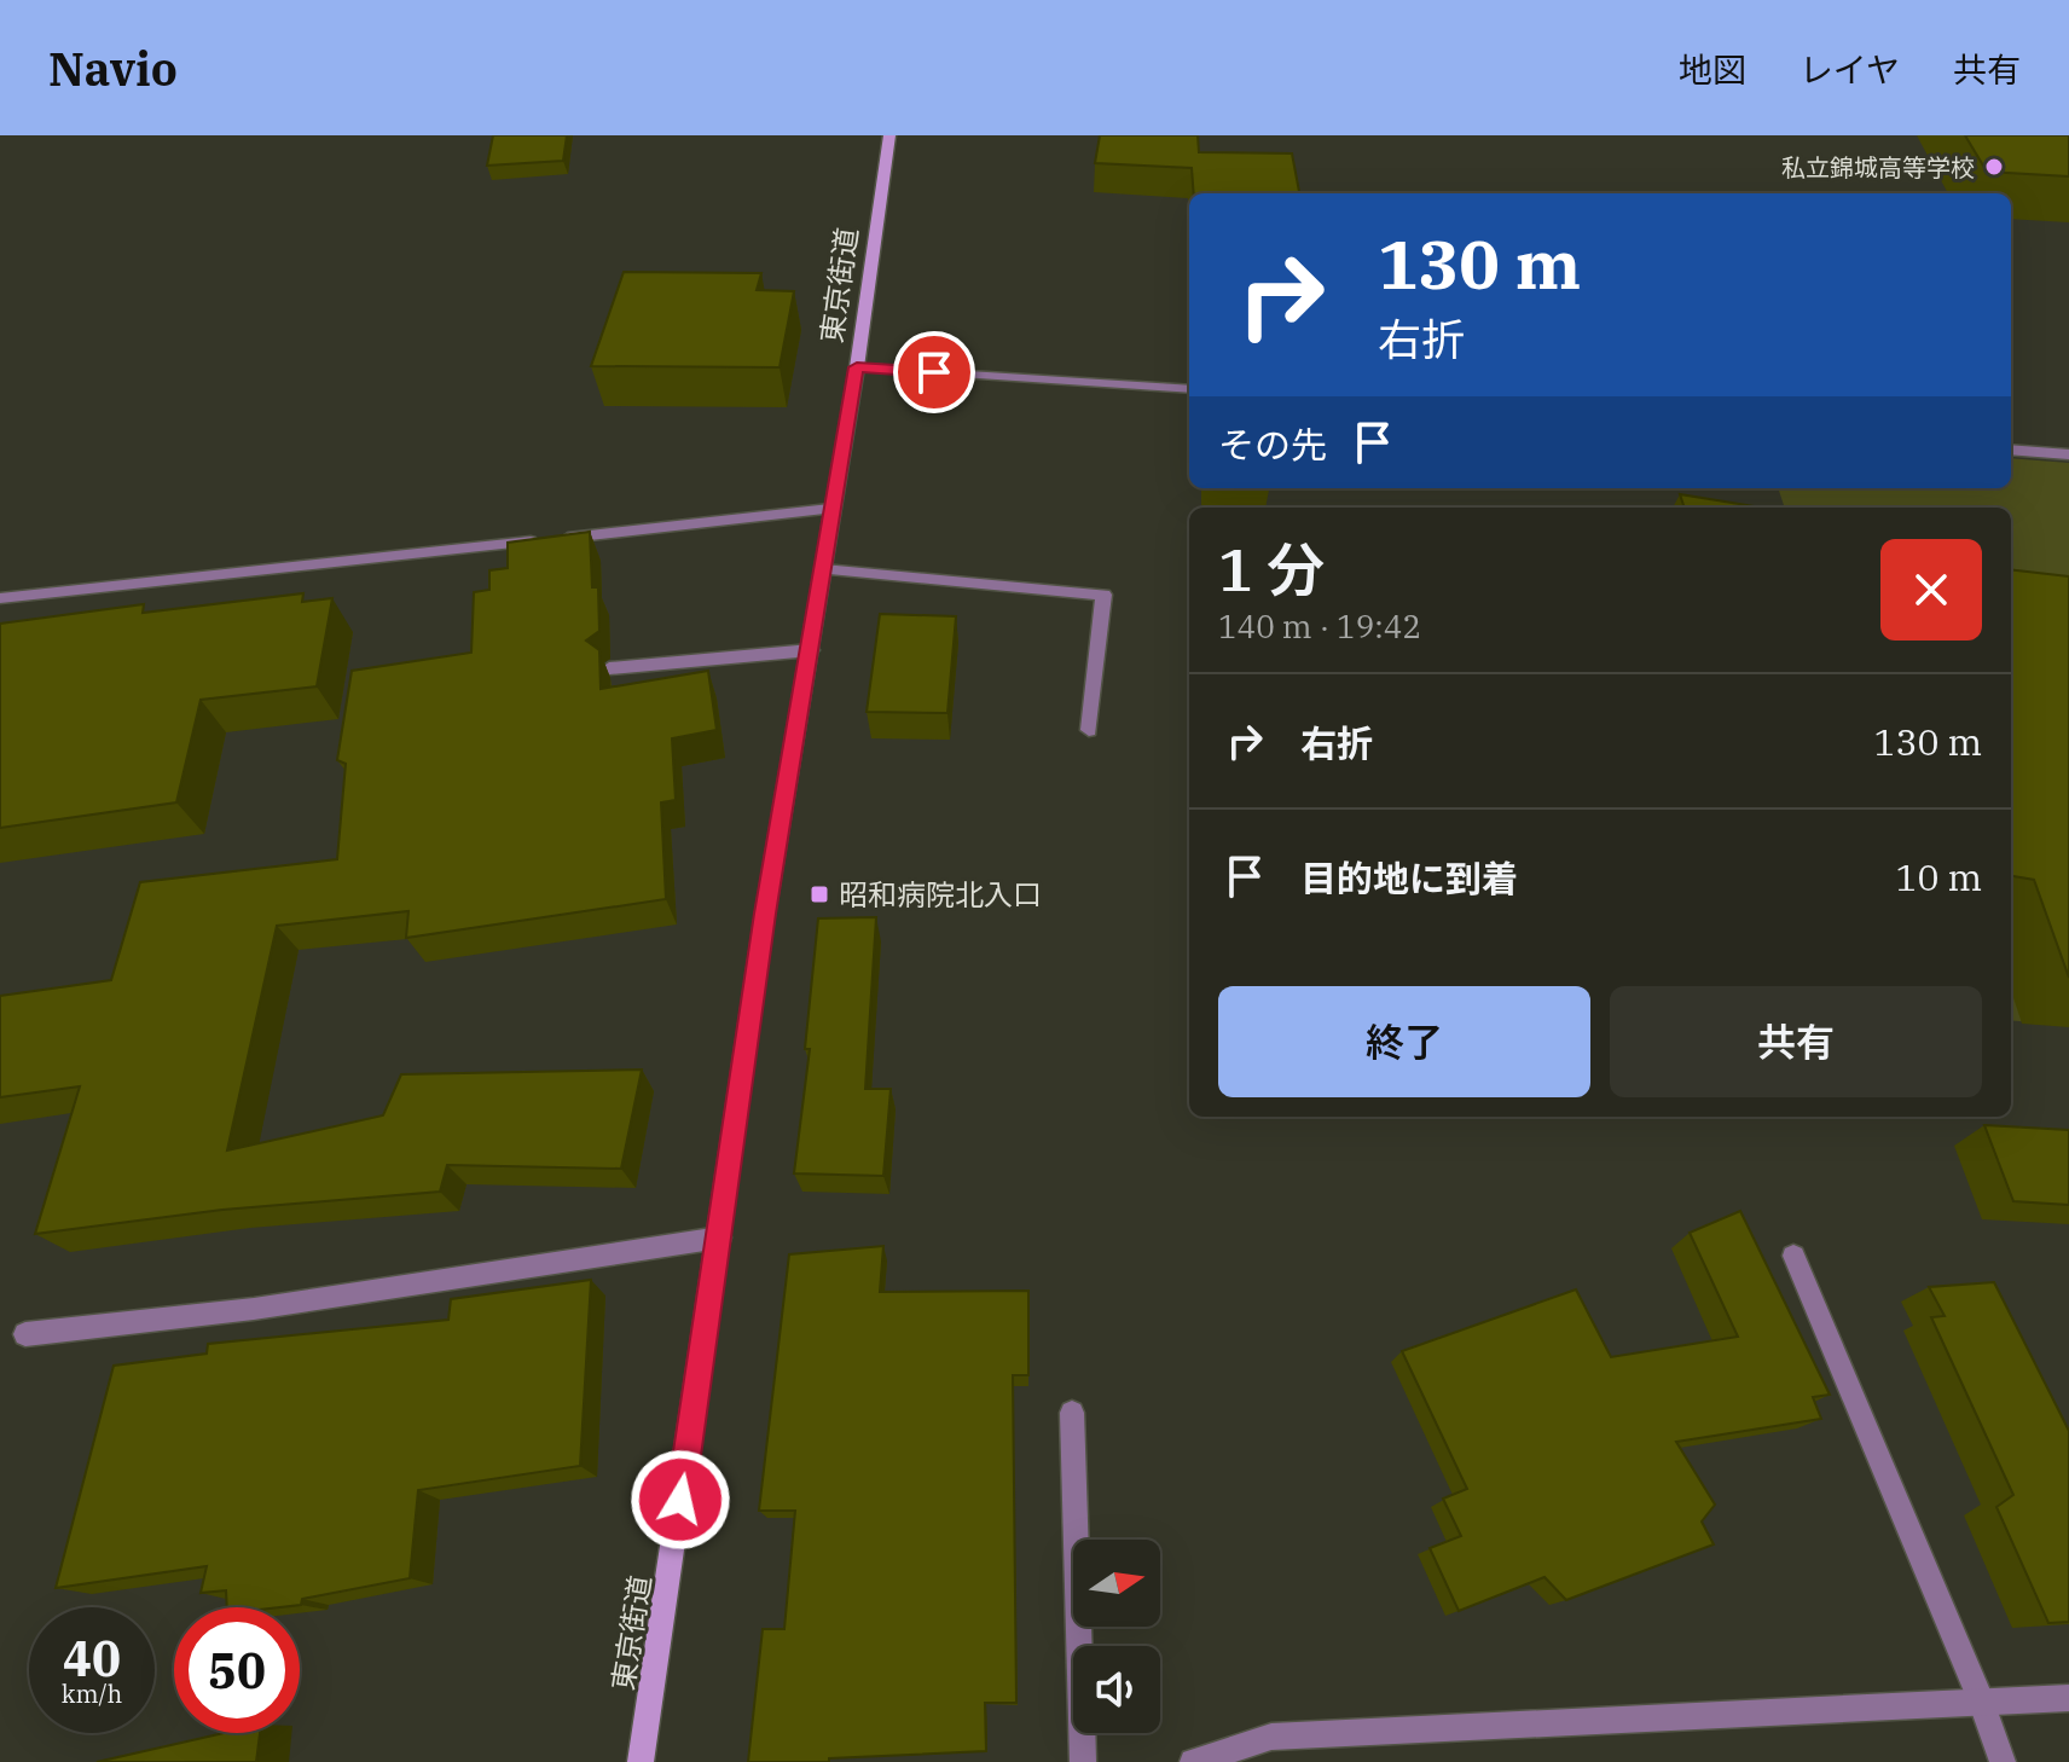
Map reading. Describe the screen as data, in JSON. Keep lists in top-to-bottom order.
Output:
{
  "streets": {
    "main road": ["東京街道"]
  },
  "places": {
    "other": ["私立錦城高等学校"],
    "transit": ["昭和病院北入口"]
  },
  "north": "right",
  "page": {
    "header": "Navio",
    "nav": ["地図", "レイヤ", "共有"],
    "turn": ["130 m", "右折"],
    "then": "その先",
    "heading": ["1 分", "140 m · 19:42"],
    "list": [
      {
        "name": "右折",
        "value": "130 m"
      },
      {
        "name": "目的地に到着",
        "value": "10 m"
      }
    ],
    "buttons": ["終了", "共有"],
    "speed": "40 km/h",
    "limit": "50"
  }
}
